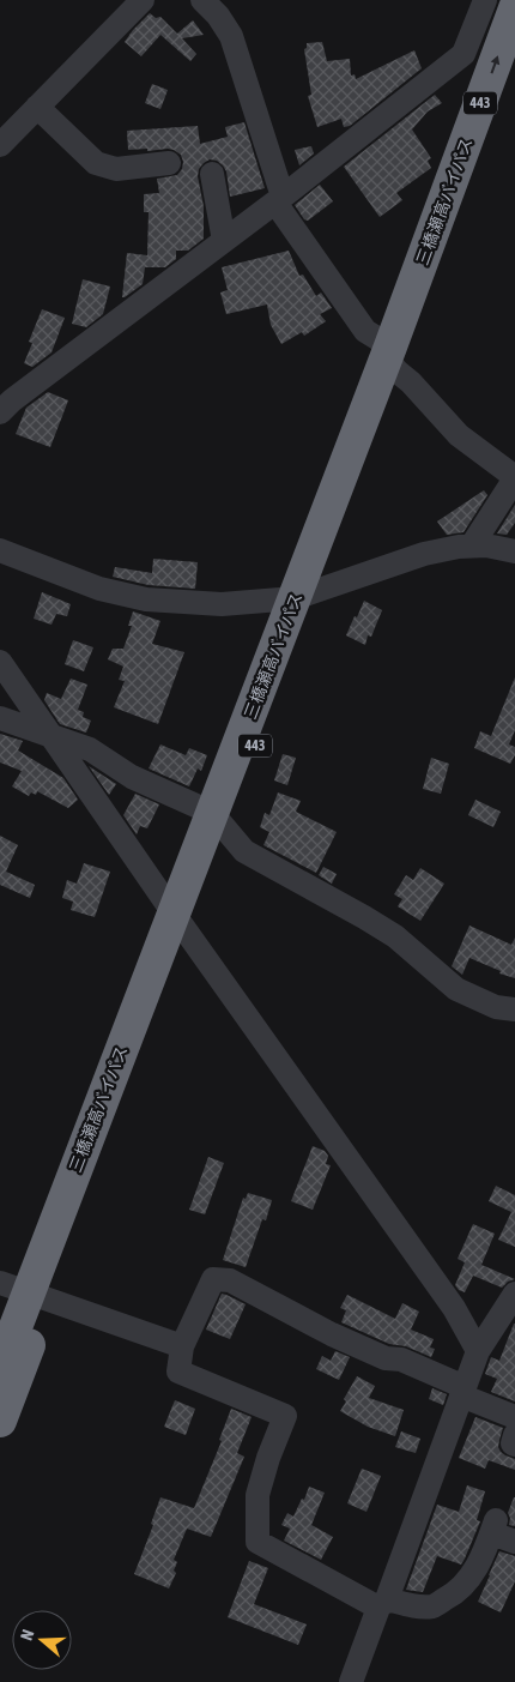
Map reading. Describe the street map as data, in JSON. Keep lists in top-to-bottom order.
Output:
{
  "streets": {
    "highway": ["443", "三橋瀬高バイパス"]
  },
  "north": "left"
}
